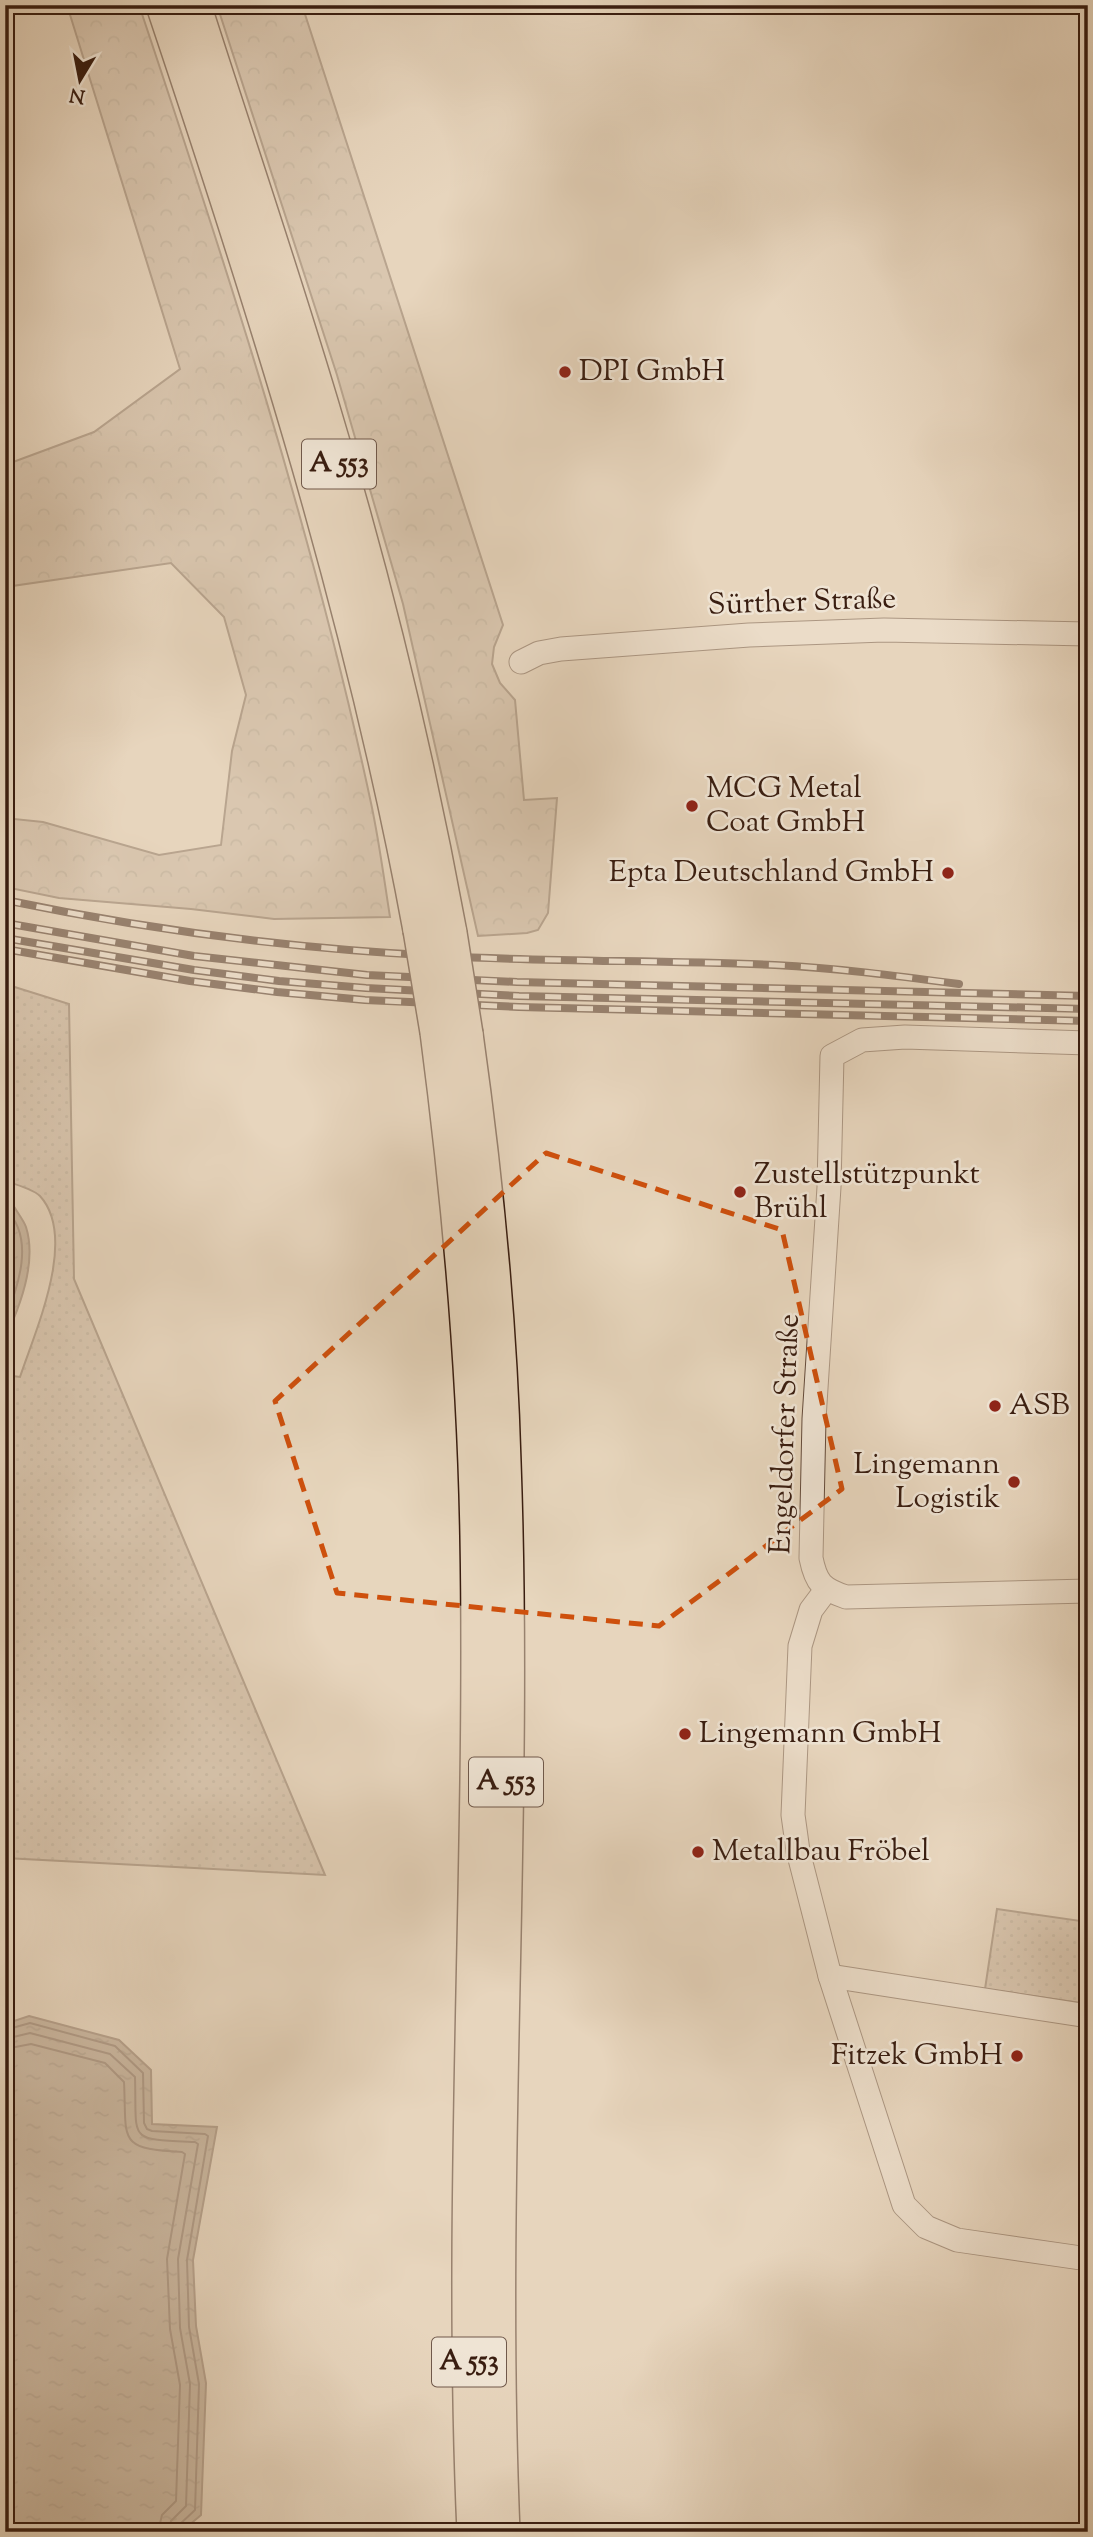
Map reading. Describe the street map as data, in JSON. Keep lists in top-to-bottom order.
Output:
{
  "streets": {
    "highway": ["A 553"],
    "street": ["Sürther Straße", "Engeldorfer Straße"]
  },
  "places": [
    "DPI GmbH",
    "MCG Metal Coat GmbH",
    "Epta Deutschland GmbH",
    "Zustellstützpunkt Brühl",
    "ASB",
    "Lingemann Logistik",
    "Lingemann GmbH",
    "Metallbau Fröbel",
    "Fitzek GmbH"
  ],
  "north": "bottom"
}
